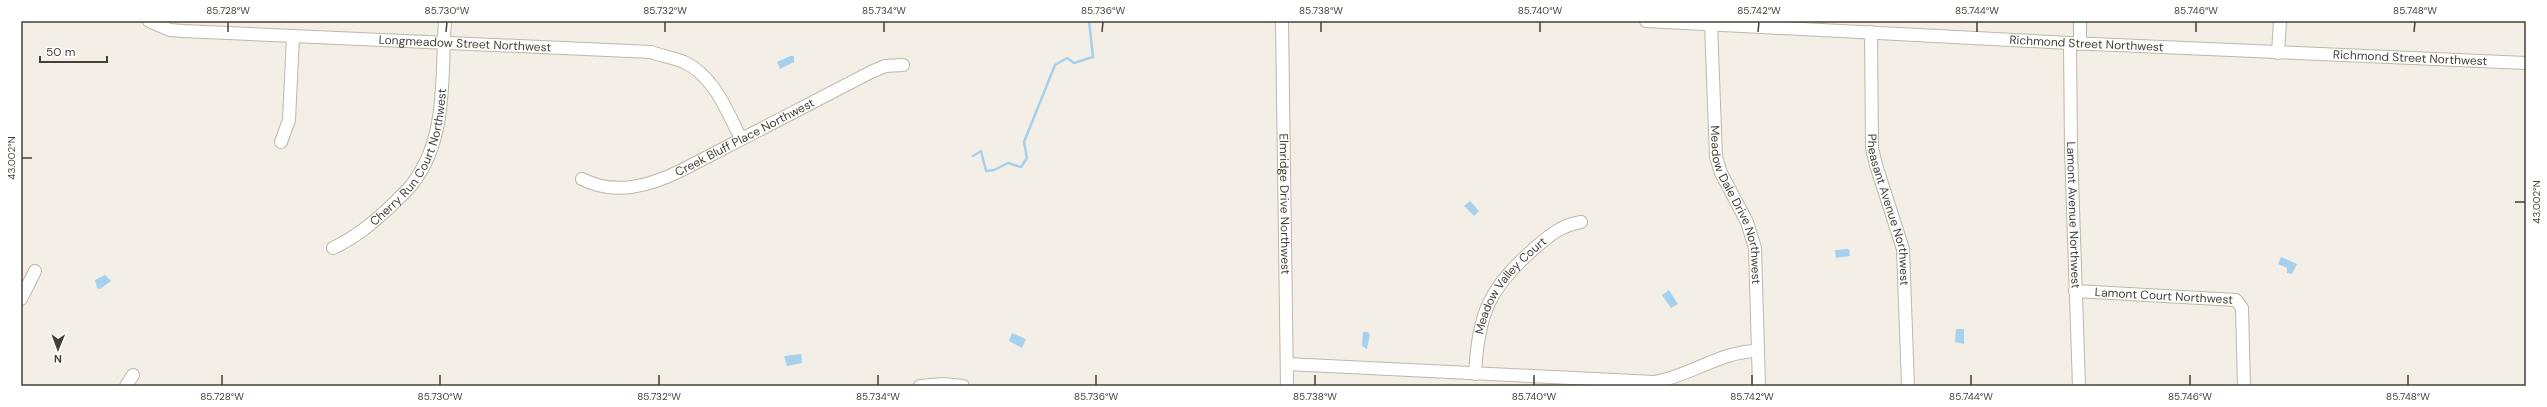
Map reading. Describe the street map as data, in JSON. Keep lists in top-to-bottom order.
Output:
{
  "streets": {
    "street": [
      "Longmeadow Street Northwest",
      "Richmond Street Northwest",
      "Creek Bluff Place Northwest",
      "Cherry Run Court Northwest",
      "Elmridge Drive Northwest",
      "Meadow Dale Drive Northwest",
      "Pheasant Avenue Northwest",
      "Lamont Avenue Northwest",
      "Meadow Valley Court",
      "Lamont Court Northwest"
    ]
  },
  "crossings": [
    ["Longmeadow Street Northwest", "Creek Bluff Place Northwest"],
    ["Longmeadow Street Northwest", "Cherry Run Court Northwest"],
    ["Richmond Street Northwest", "Meadow Dale Drive Northwest"],
    ["Richmond Street Northwest", "Pheasant Avenue Northwest"],
    ["Richmond Street Northwest", "Lamont Avenue Northwest"],
    ["Lamont Avenue Northwest", "Lamont Court Northwest"]
  ],
  "scale_bar": "50 m",
  "north": "bottom",
  "coordinates": [
    "85.728°W",
    "85.730°W",
    "85.732°W",
    "85.734°W",
    "85.736°W",
    "85.738°W",
    "85.740°W",
    "85.742°W",
    "85.744°W",
    "85.746°W",
    "85.748°W",
    "43.002°N"
  ]
}
